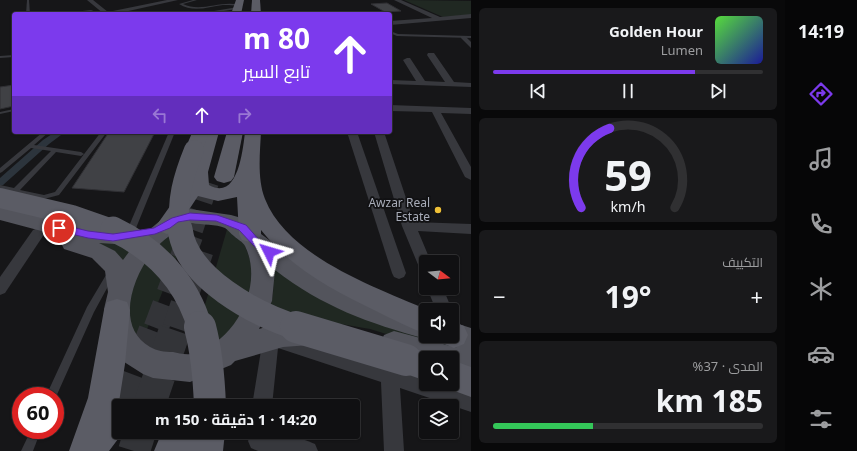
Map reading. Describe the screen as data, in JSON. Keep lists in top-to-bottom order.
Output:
{
  "places": ["Awzar Real Estate"],
  "north": "right",
  "page": {
    "tabs": "14:19",
    "turn": ["80 m", "تابع السير"],
    "song": ["Golden Hour", "Lumen"],
    "tile": [
      "التكييف",
      ["المدى · 37%", "185 km"]
    ],
    "heat": ["−", "19°", "+"],
    "limit": "60",
    "trip": "14:20 · 1 دقيقة · 150 m",
    "gauge": ["59", "km/h"]
  }
}
